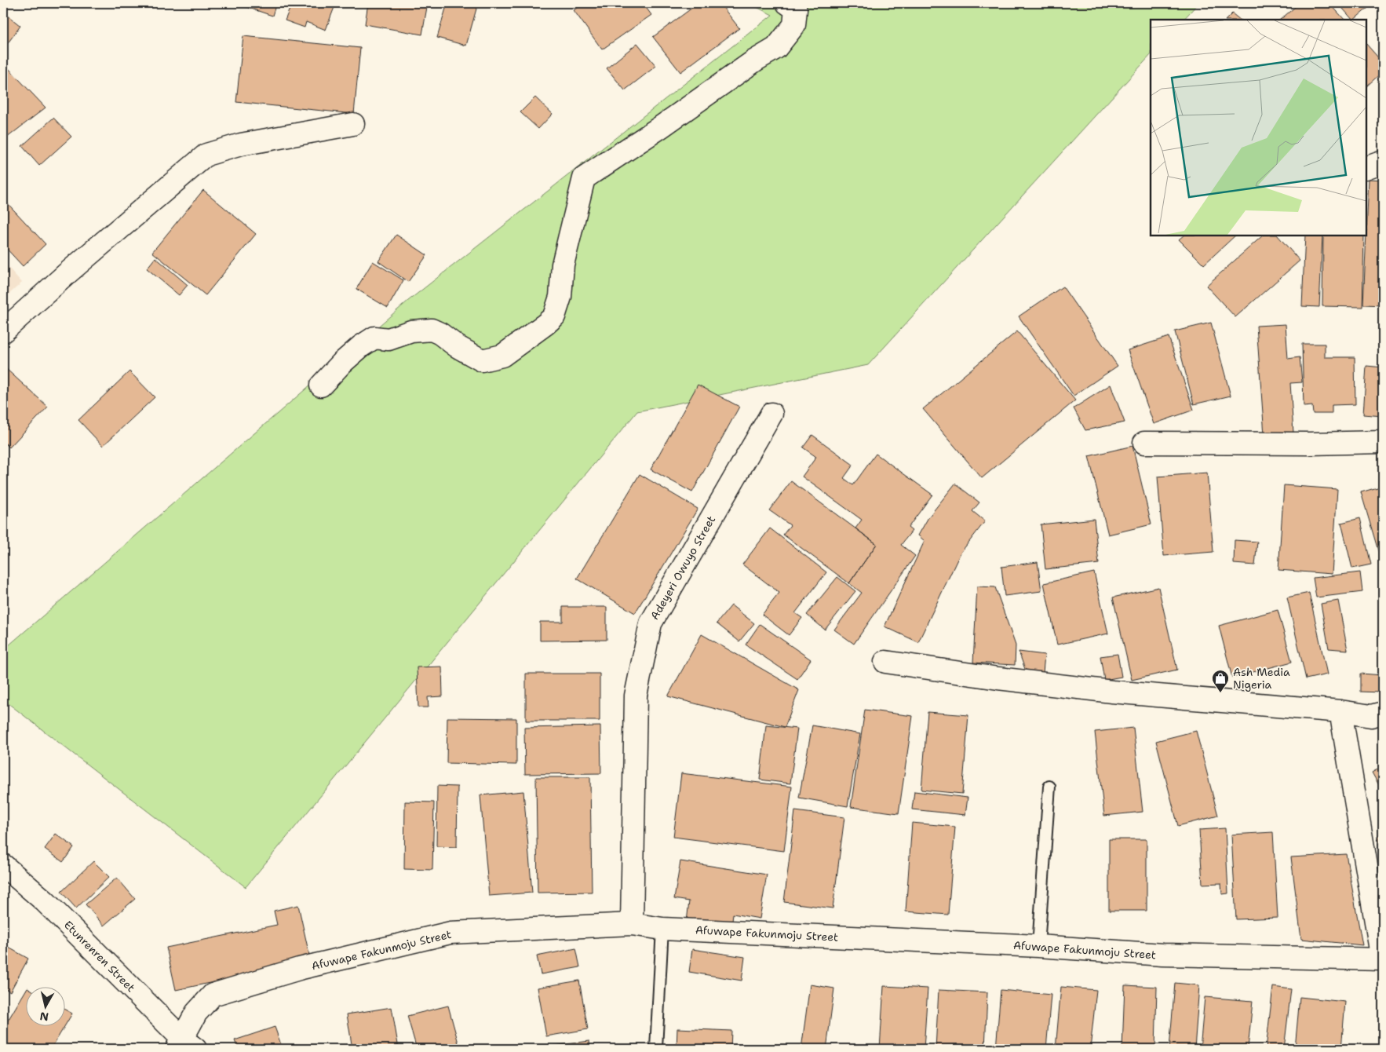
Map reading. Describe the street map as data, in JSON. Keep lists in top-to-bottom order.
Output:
{
  "streets": {
    "street": ["Adeyeri Owuyo Street", "Afuwape Fakunmoju Street", "Etunrenren Street"]
  },
  "crossings": [
    ["Adeyeri Owuyo Street", "Afuwape Fakunmoju Street"],
    ["Afuwape Fakunmoju Street", "Etunrenren Street"]
  ],
  "places": {
    "shop": ["Ash Media Nigeria"]
  },
  "north": "bottom"
}
